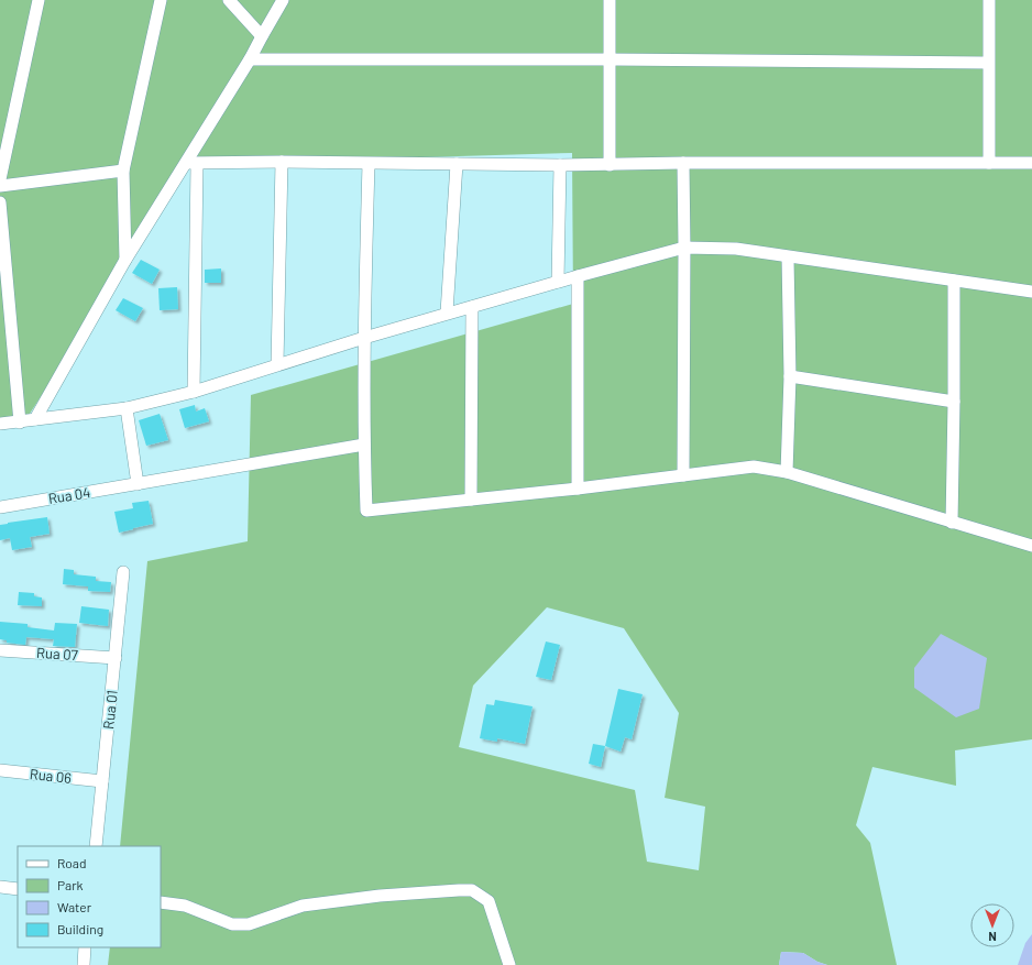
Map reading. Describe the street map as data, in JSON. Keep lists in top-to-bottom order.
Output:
{
  "streets": {
    "street": [
      "Rua 04",
      "Rua 07",
      "Rua 01",
      "Rua 06"
    ]
  },
  "crossings": [
    ["Rua 07", "Rua 01"],
    ["Rua 01", "Rua 06"]
  ],
  "legend": [
    "Road",
    "Park",
    "Water",
    "Building"
  ],
  "north": "bottom"
}
